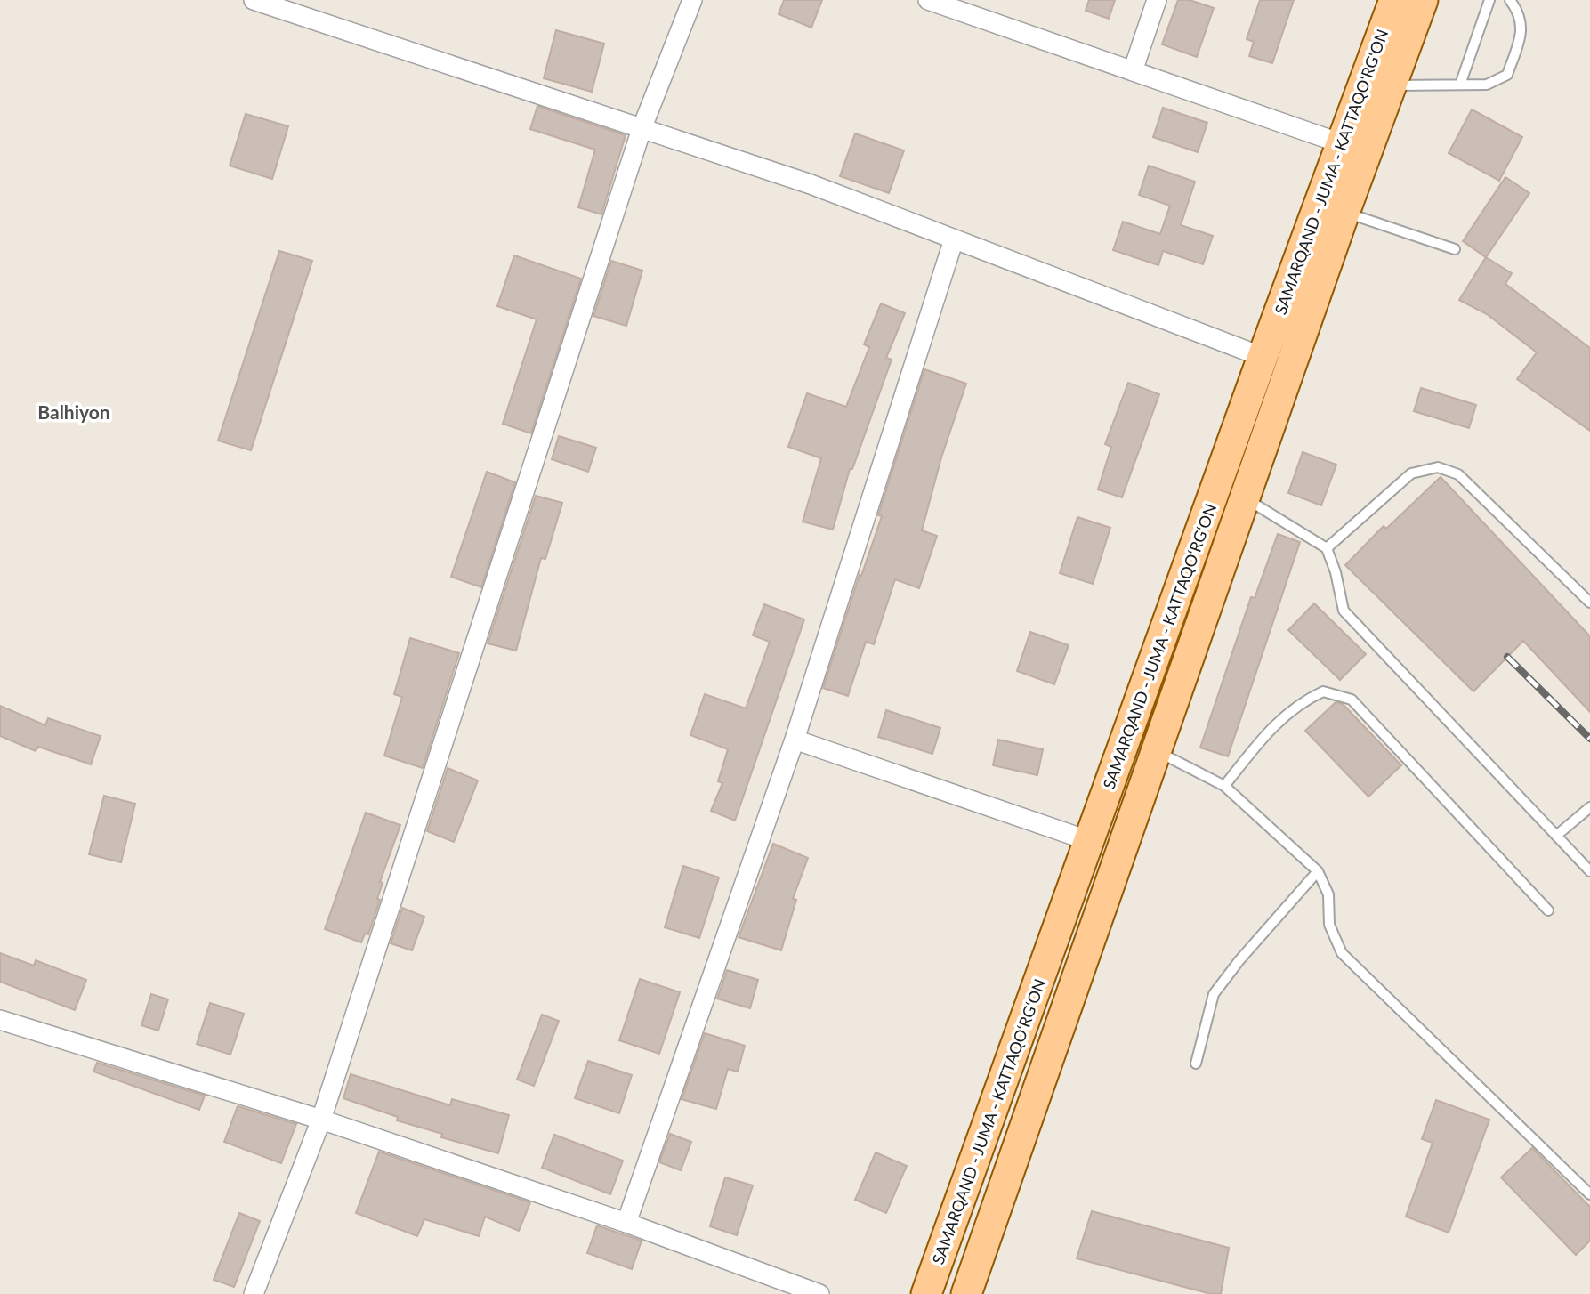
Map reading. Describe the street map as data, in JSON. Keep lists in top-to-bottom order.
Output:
{
  "streets": {
    "main road": ["SAMARQAND - JUMA - KATTAQO‘RG‘ON"]
  },
  "districts": ["Balhiyon"]
}
